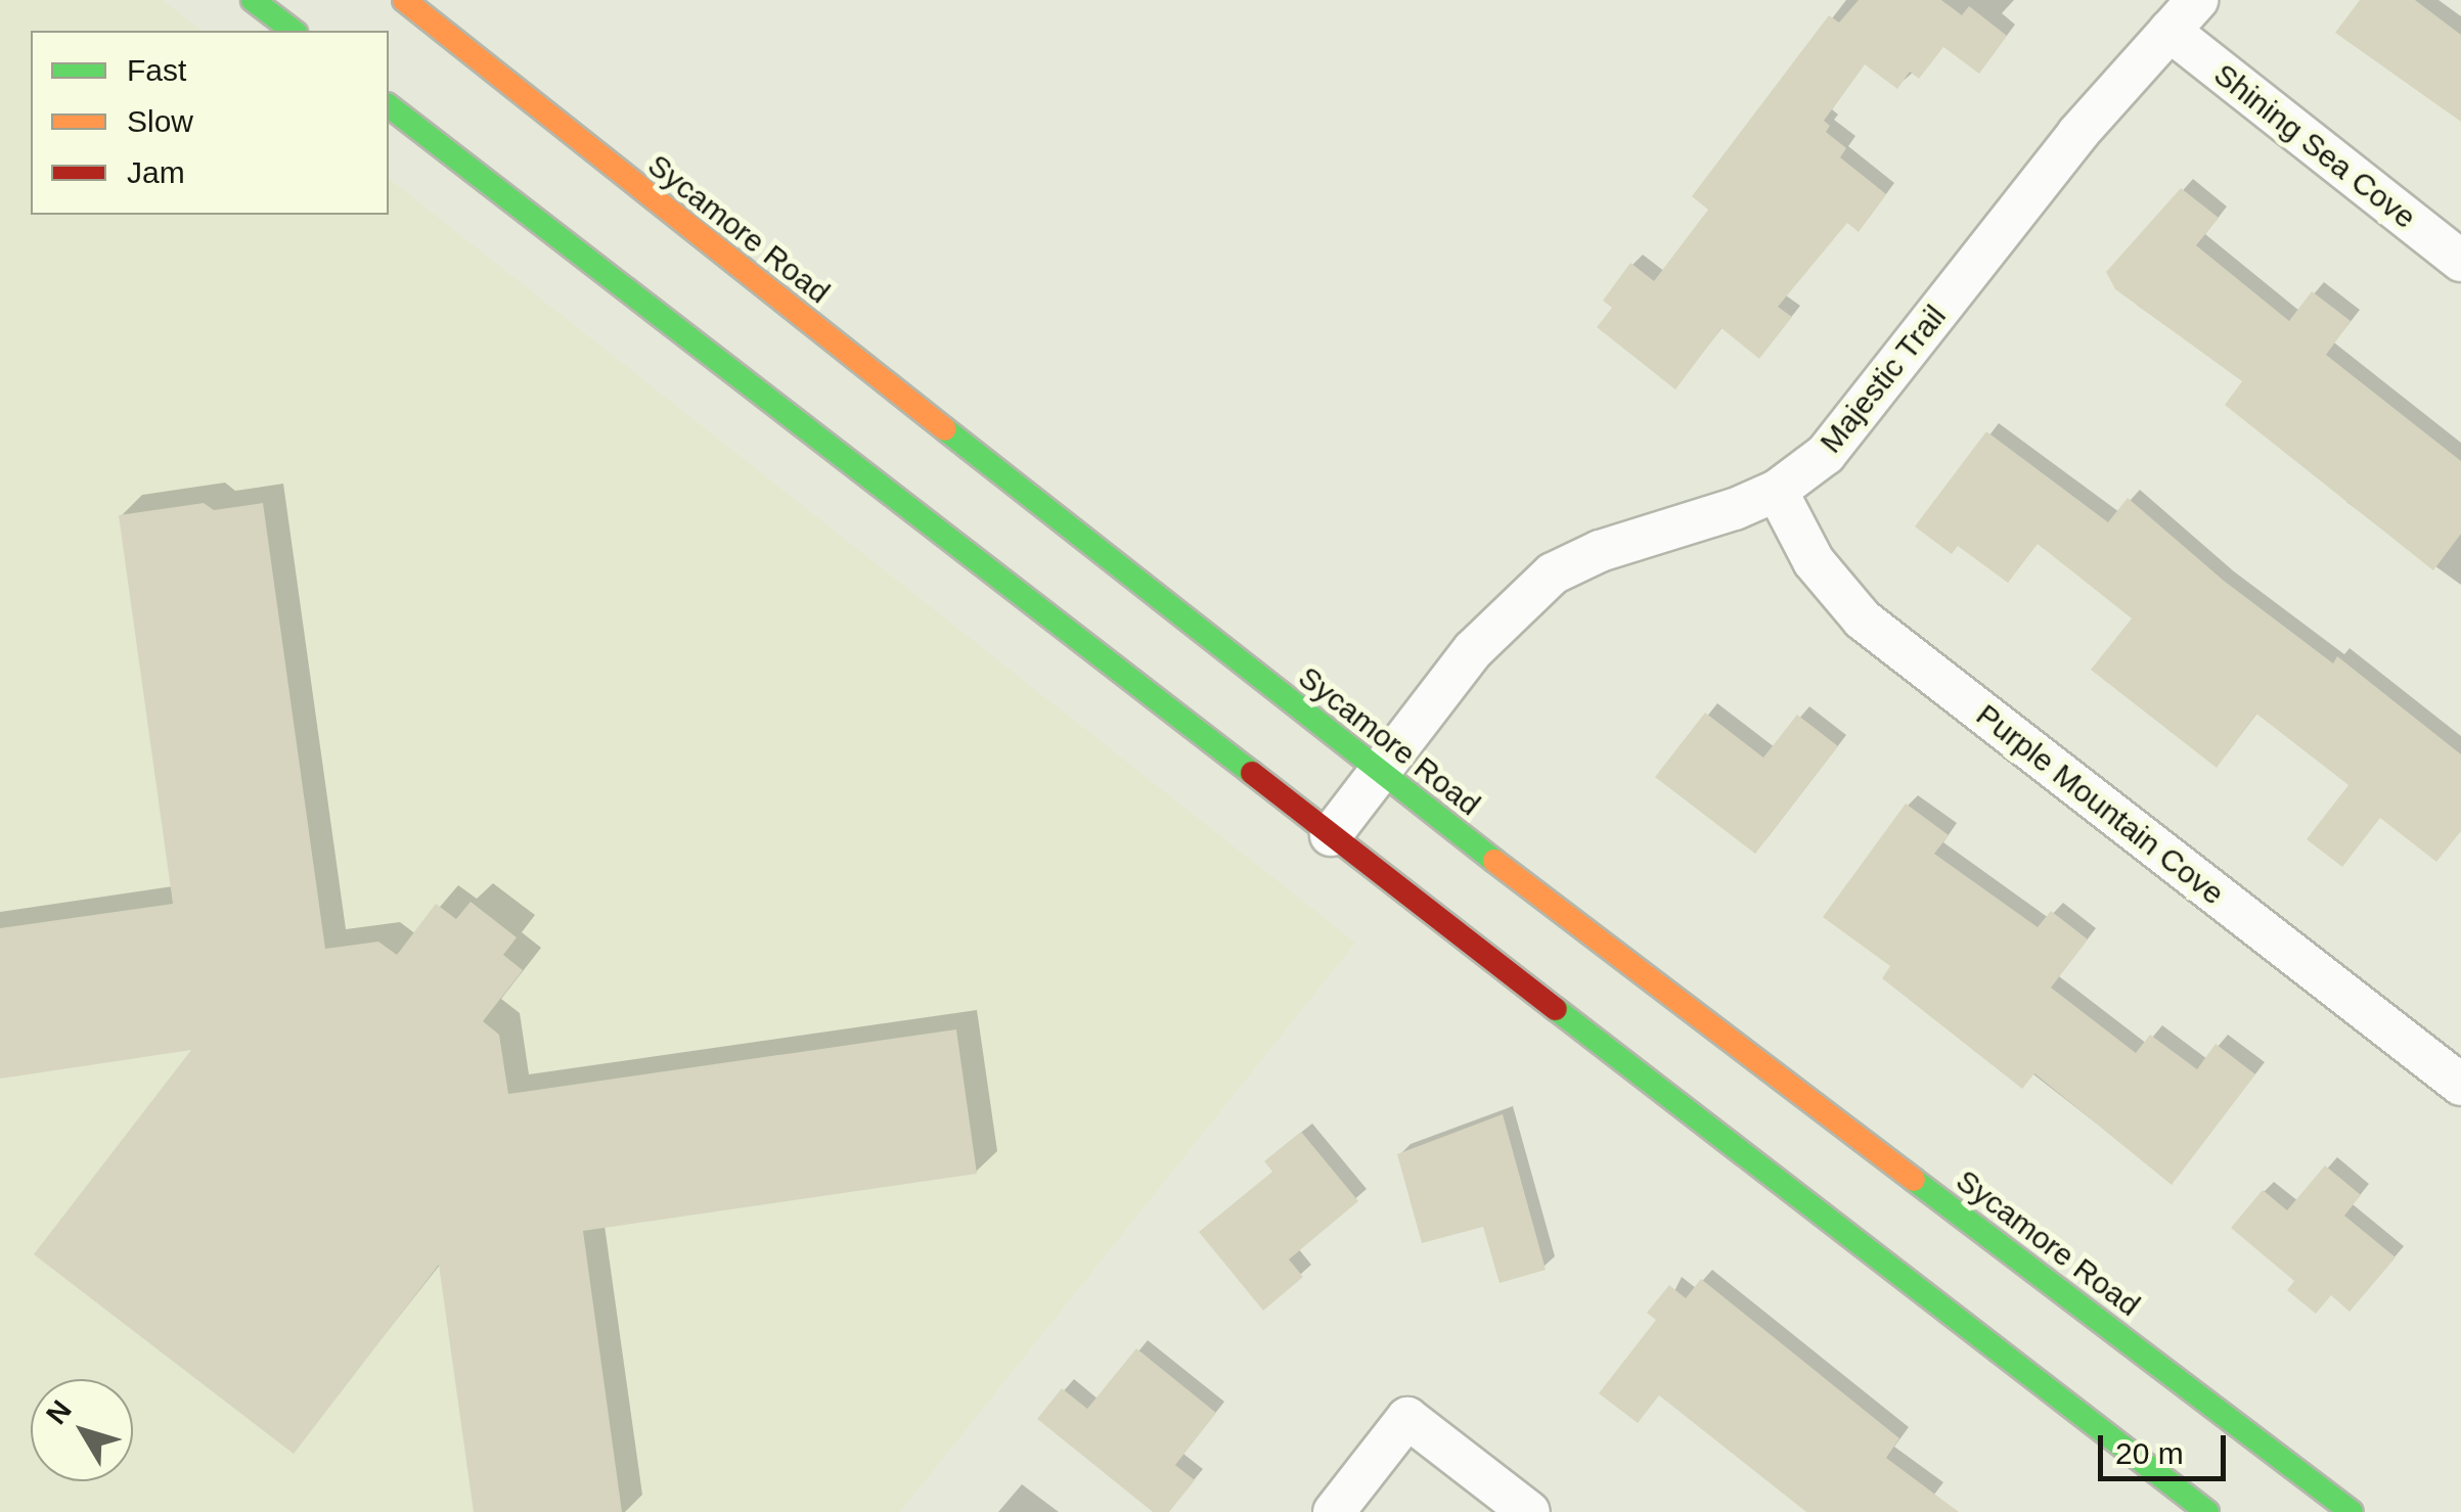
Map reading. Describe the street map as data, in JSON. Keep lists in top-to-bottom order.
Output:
{
  "streets": {
    "street": [
      "Shining Sea Cove",
      "Sycamore Road",
      "Majestic Trail",
      "Purple Mountain Cove"
    ]
  },
  "crossings": [
    ["Shining Sea Cove", "Majestic Trail"],
    ["Sycamore Road", "Majestic Trail"],
    ["Majestic Trail", "Purple Mountain Cove"]
  ],
  "legend": ["Fast", "Slow", "Jam"],
  "scale_bar": "20 m",
  "north": "top left"
}
